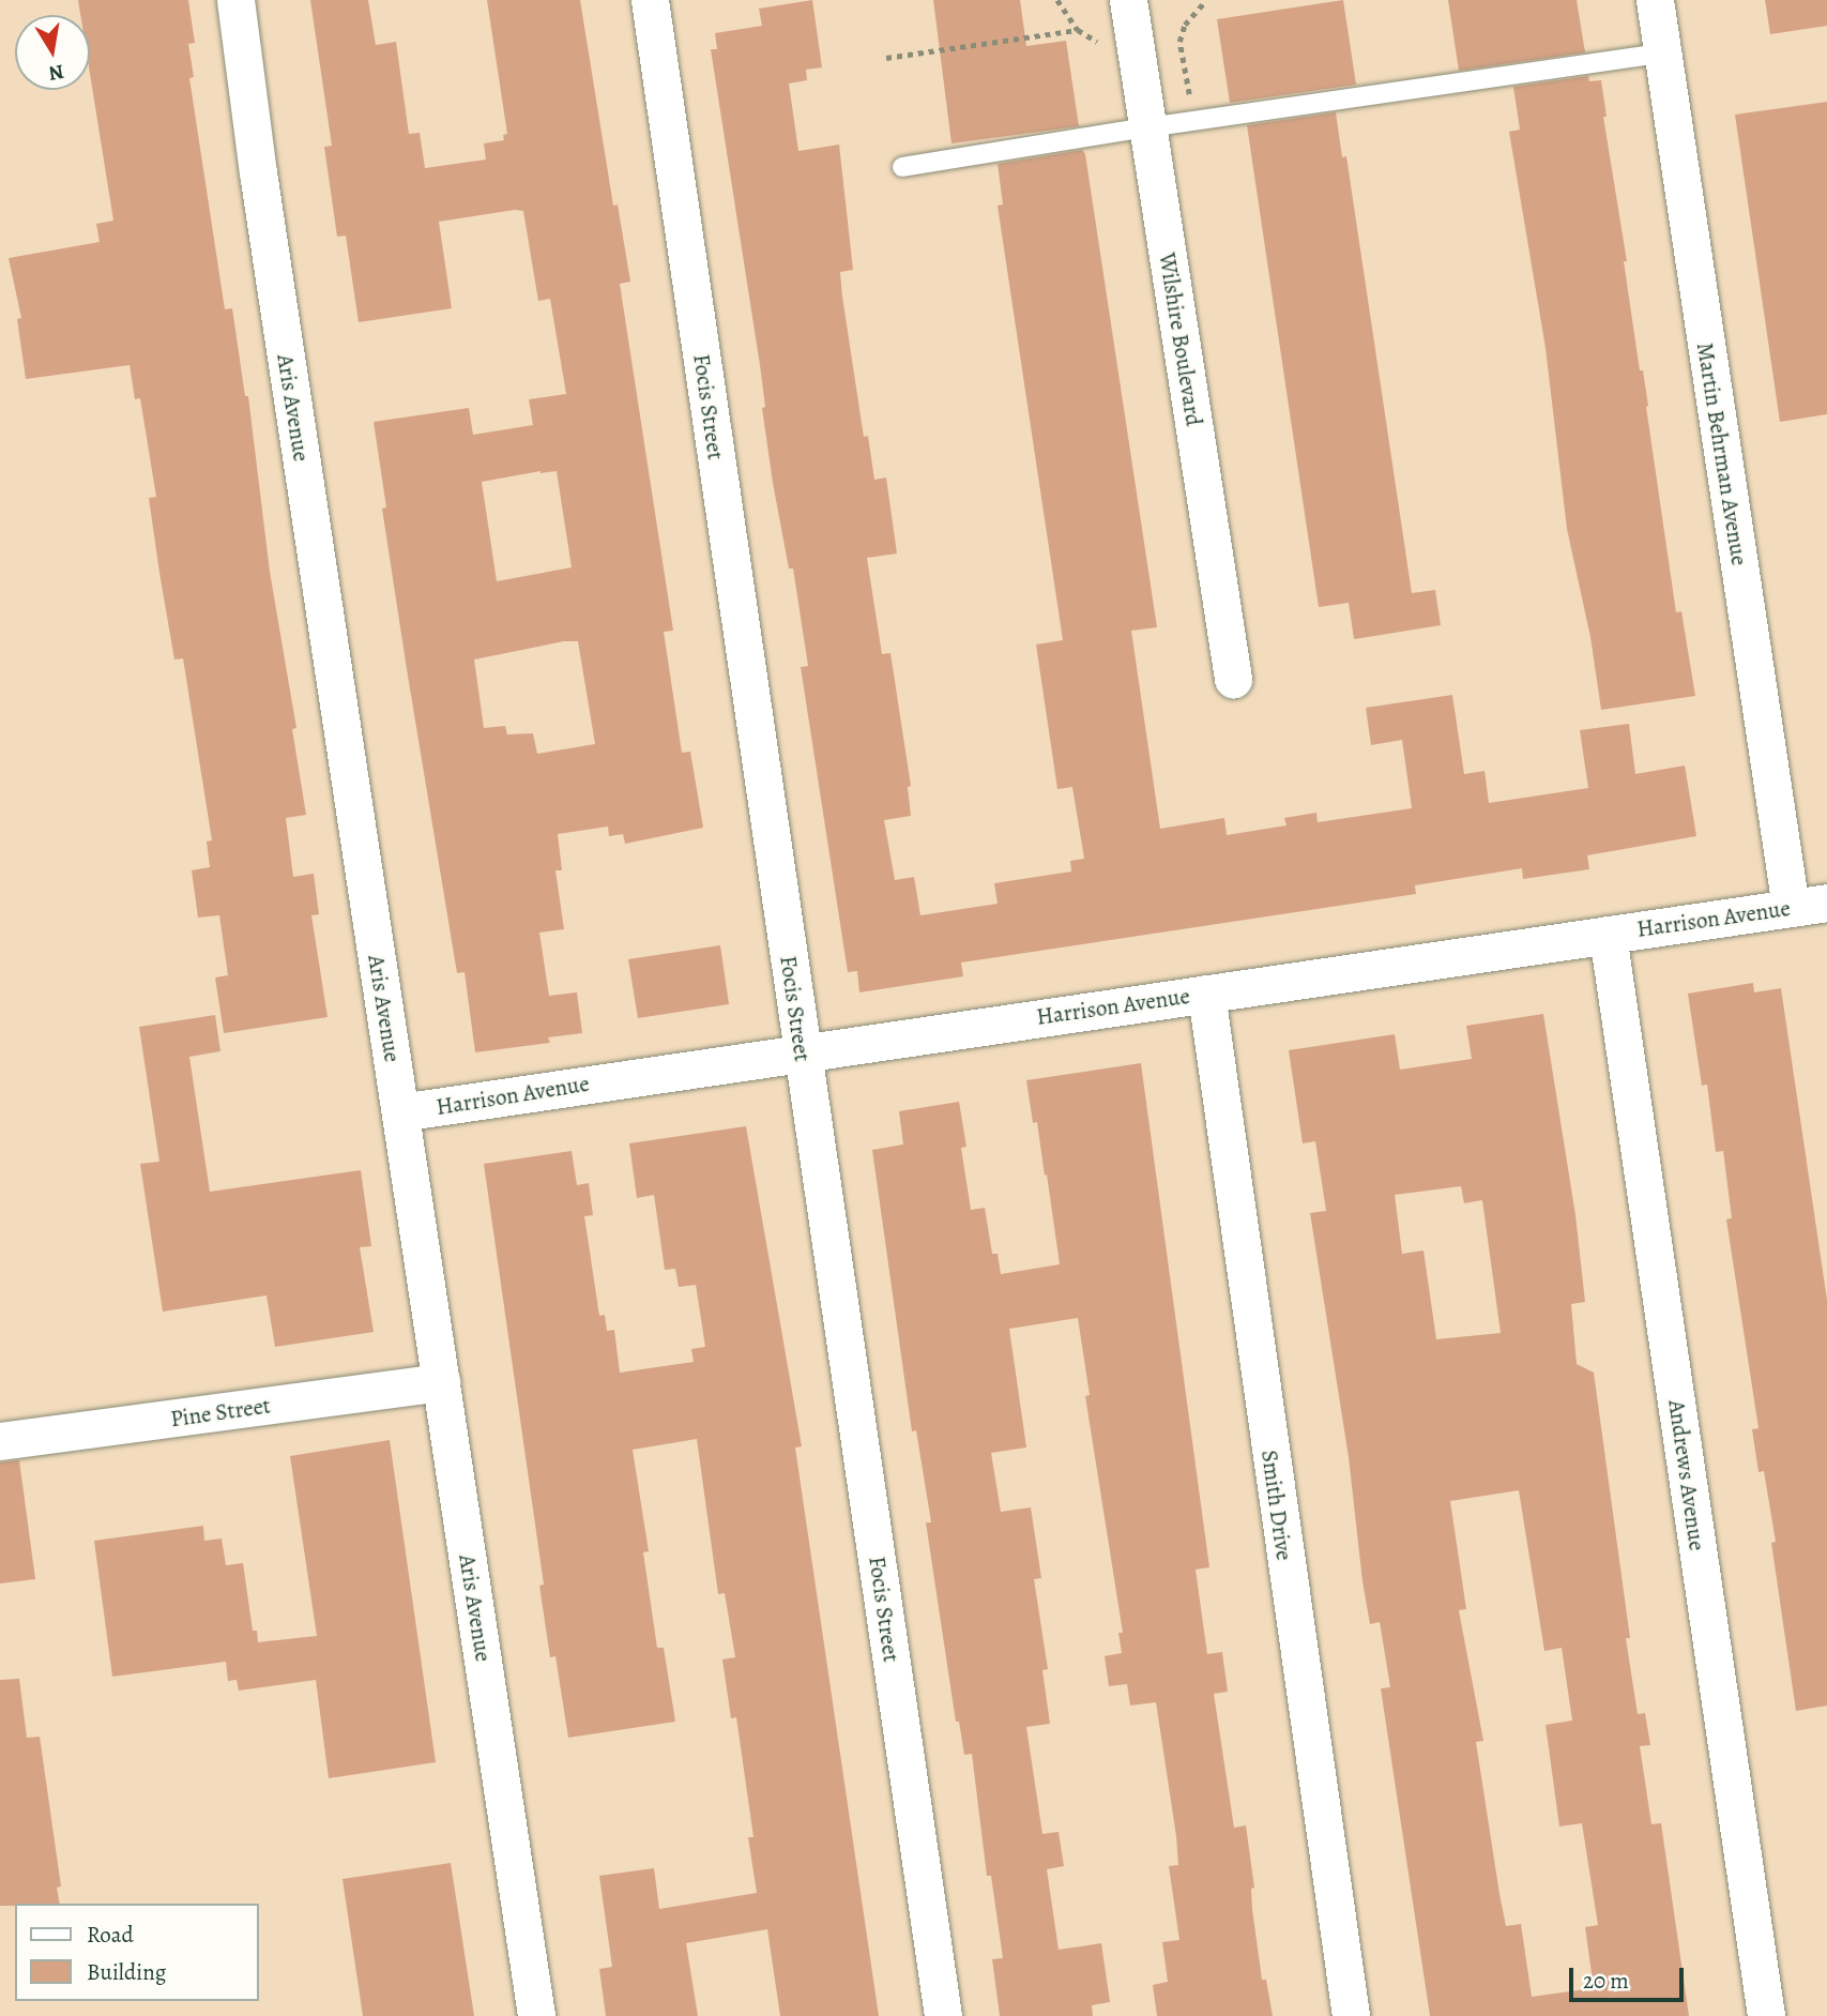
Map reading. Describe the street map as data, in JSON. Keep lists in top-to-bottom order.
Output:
{
  "streets": {
    "street": [
      "Wilshire Boulevard",
      "Focis Street",
      "Aris Avenue",
      "Martin Behrman Avenue",
      "Harrison Avenue",
      "Pine Street",
      "Andrews Avenue",
      "Smith Drive"
    ]
  },
  "crossings": [
    ["Focis Street", "Harrison Avenue"],
    ["Aris Avenue", "Harrison Avenue"],
    ["Aris Avenue", "Pine Street"],
    ["Martin Behrman Avenue", "Harrison Avenue"],
    ["Harrison Avenue", "Andrews Avenue"],
    ["Harrison Avenue", "Smith Drive"]
  ],
  "legend": ["Road", "Building"],
  "scale_bar": "20 m",
  "north": "bottom"
}
